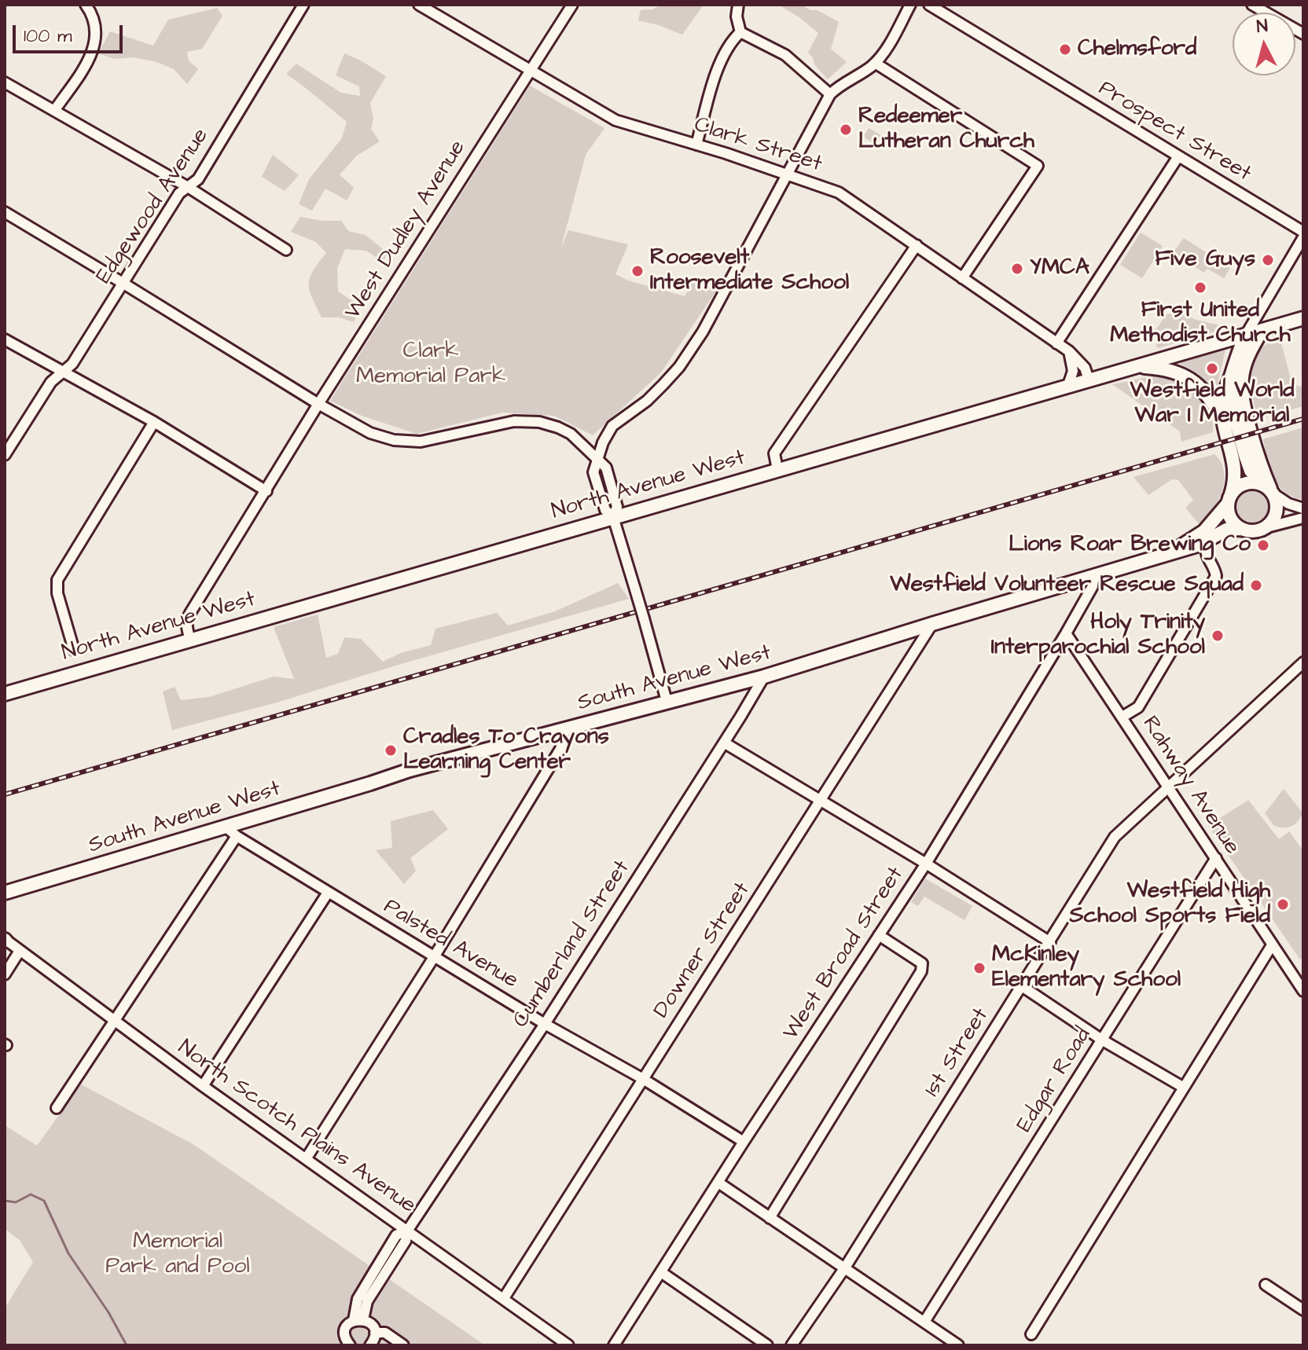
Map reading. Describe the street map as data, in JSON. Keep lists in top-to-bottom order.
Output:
{
  "streets": {
    "main road": ["North Avenue West", "South Avenue West"],
    "street": [
      "Prospect Street",
      "Clark Street",
      "Edgewood Avenue",
      "West Dudley Avenue",
      "Rahway Avenue",
      "Palsted Avenue",
      "Cumberland Street",
      "Downer Street",
      "West Broad Street",
      "1st Street",
      "Edgar Road",
      "North Scotch Plains Avenue"
    ]
  },
  "crossings": [
    ["Clark Street", "West Dudley Avenue"],
    ["Clark Street", "North Avenue West"],
    ["West Dudley Avenue", "North Avenue West"],
    ["South Avenue West", "Palsted Avenue"],
    ["South Avenue West", "Cumberland Street"],
    ["South Avenue West", "Downer Street"],
    ["South Avenue West", "West Broad Street"],
    ["Rahway Avenue", "West Broad Street"],
    ["Rahway Avenue", "1st Street"],
    ["Rahway Avenue", "Edgar Road"],
    ["Palsted Avenue", "Cumberland Street"],
    ["Palsted Avenue", "Downer Street"],
    ["Palsted Avenue", "West Broad Street"],
    ["Cumberland Street", "North Scotch Plains Avenue"],
    ["Downer Street", "North Scotch Plains Avenue"]
  ],
  "parks": ["Clark Memorial Park", "Memorial Park and Pool"],
  "places": [
    "Chelmsford",
    "Redeemer Lutheran Church",
    "Five Guys",
    "YMCA",
    "Roosevelt Intermediate School",
    "First United Methodist Church",
    "Westfield World War I Memorial",
    "Lions Roar Brewing Co",
    "Westfield Volunteer Rescue Squad",
    "Holy Trinity Interparochial School",
    "Cradles To Crayons Learning Center",
    "Westfield High School Sports Field",
    "McKinley Elementary School"
  ],
  "scale_bar": "100 m",
  "north": "top"
}
